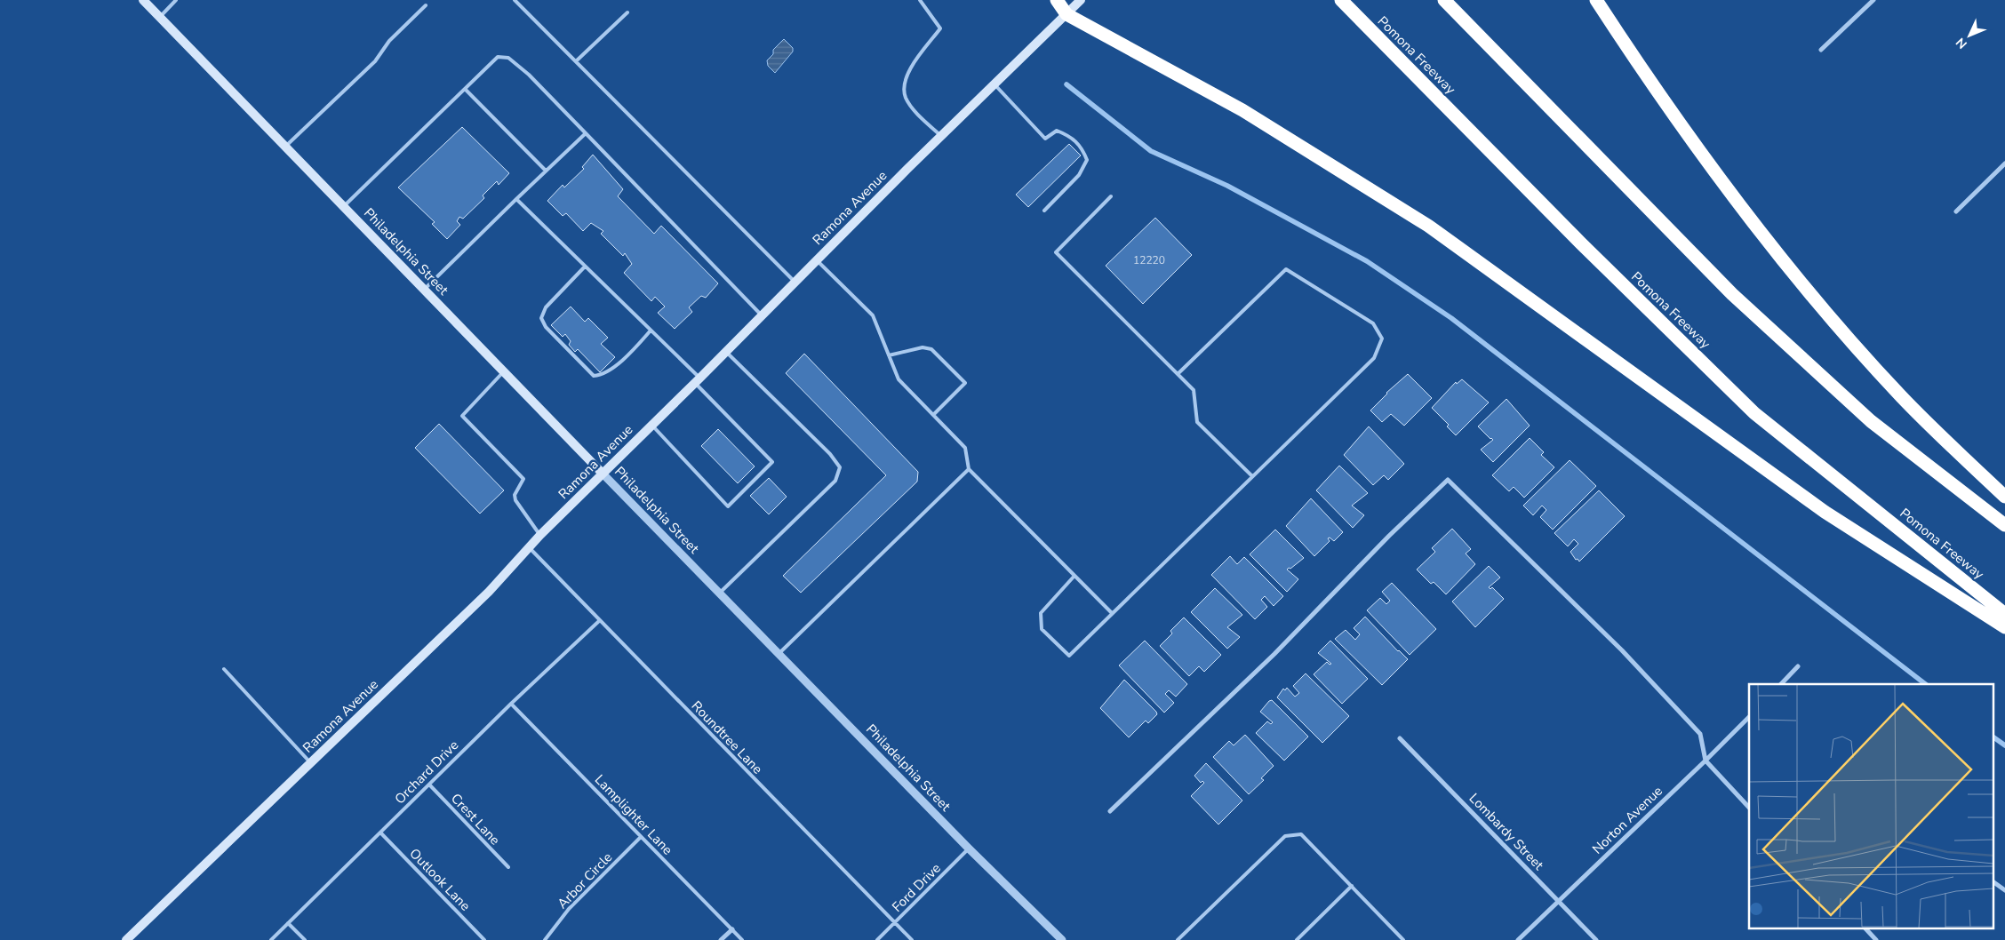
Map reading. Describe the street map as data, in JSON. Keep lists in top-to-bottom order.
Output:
{
  "streets": {
    "highway": ["Pomona Freeway"],
    "main road": ["Ramona Avenue", "Philadelphia Street"],
    "street": ["Norton Avenue", "Lombardy Street"],
    "lane": [
      "Roundtree Lane",
      "Orchard Drive",
      "Lamplighter Lane",
      "Crest Lane",
      "Outlook Lane",
      "Arbor Circle",
      "Ford Drive"
    ]
  },
  "crossings": [
    ["Ramona Avenue", "Philadelphia Street"],
    ["Ramona Avenue", "Roundtree Lane"],
    ["Philadelphia Street", "Ford Drive"],
    ["Roundtree Lane", "Orchard Drive"],
    ["Roundtree Lane", "Ford Drive"],
    ["Orchard Drive", "Lamplighter Lane"],
    ["Orchard Drive", "Crest Lane"],
    ["Orchard Drive", "Outlook Lane"],
    ["Lamplighter Lane", "Arbor Circle"],
    ["Norton Avenue", "Lombardy Street"]
  ],
  "house_numbers": ["12220"],
  "north": "bottom left"
}
